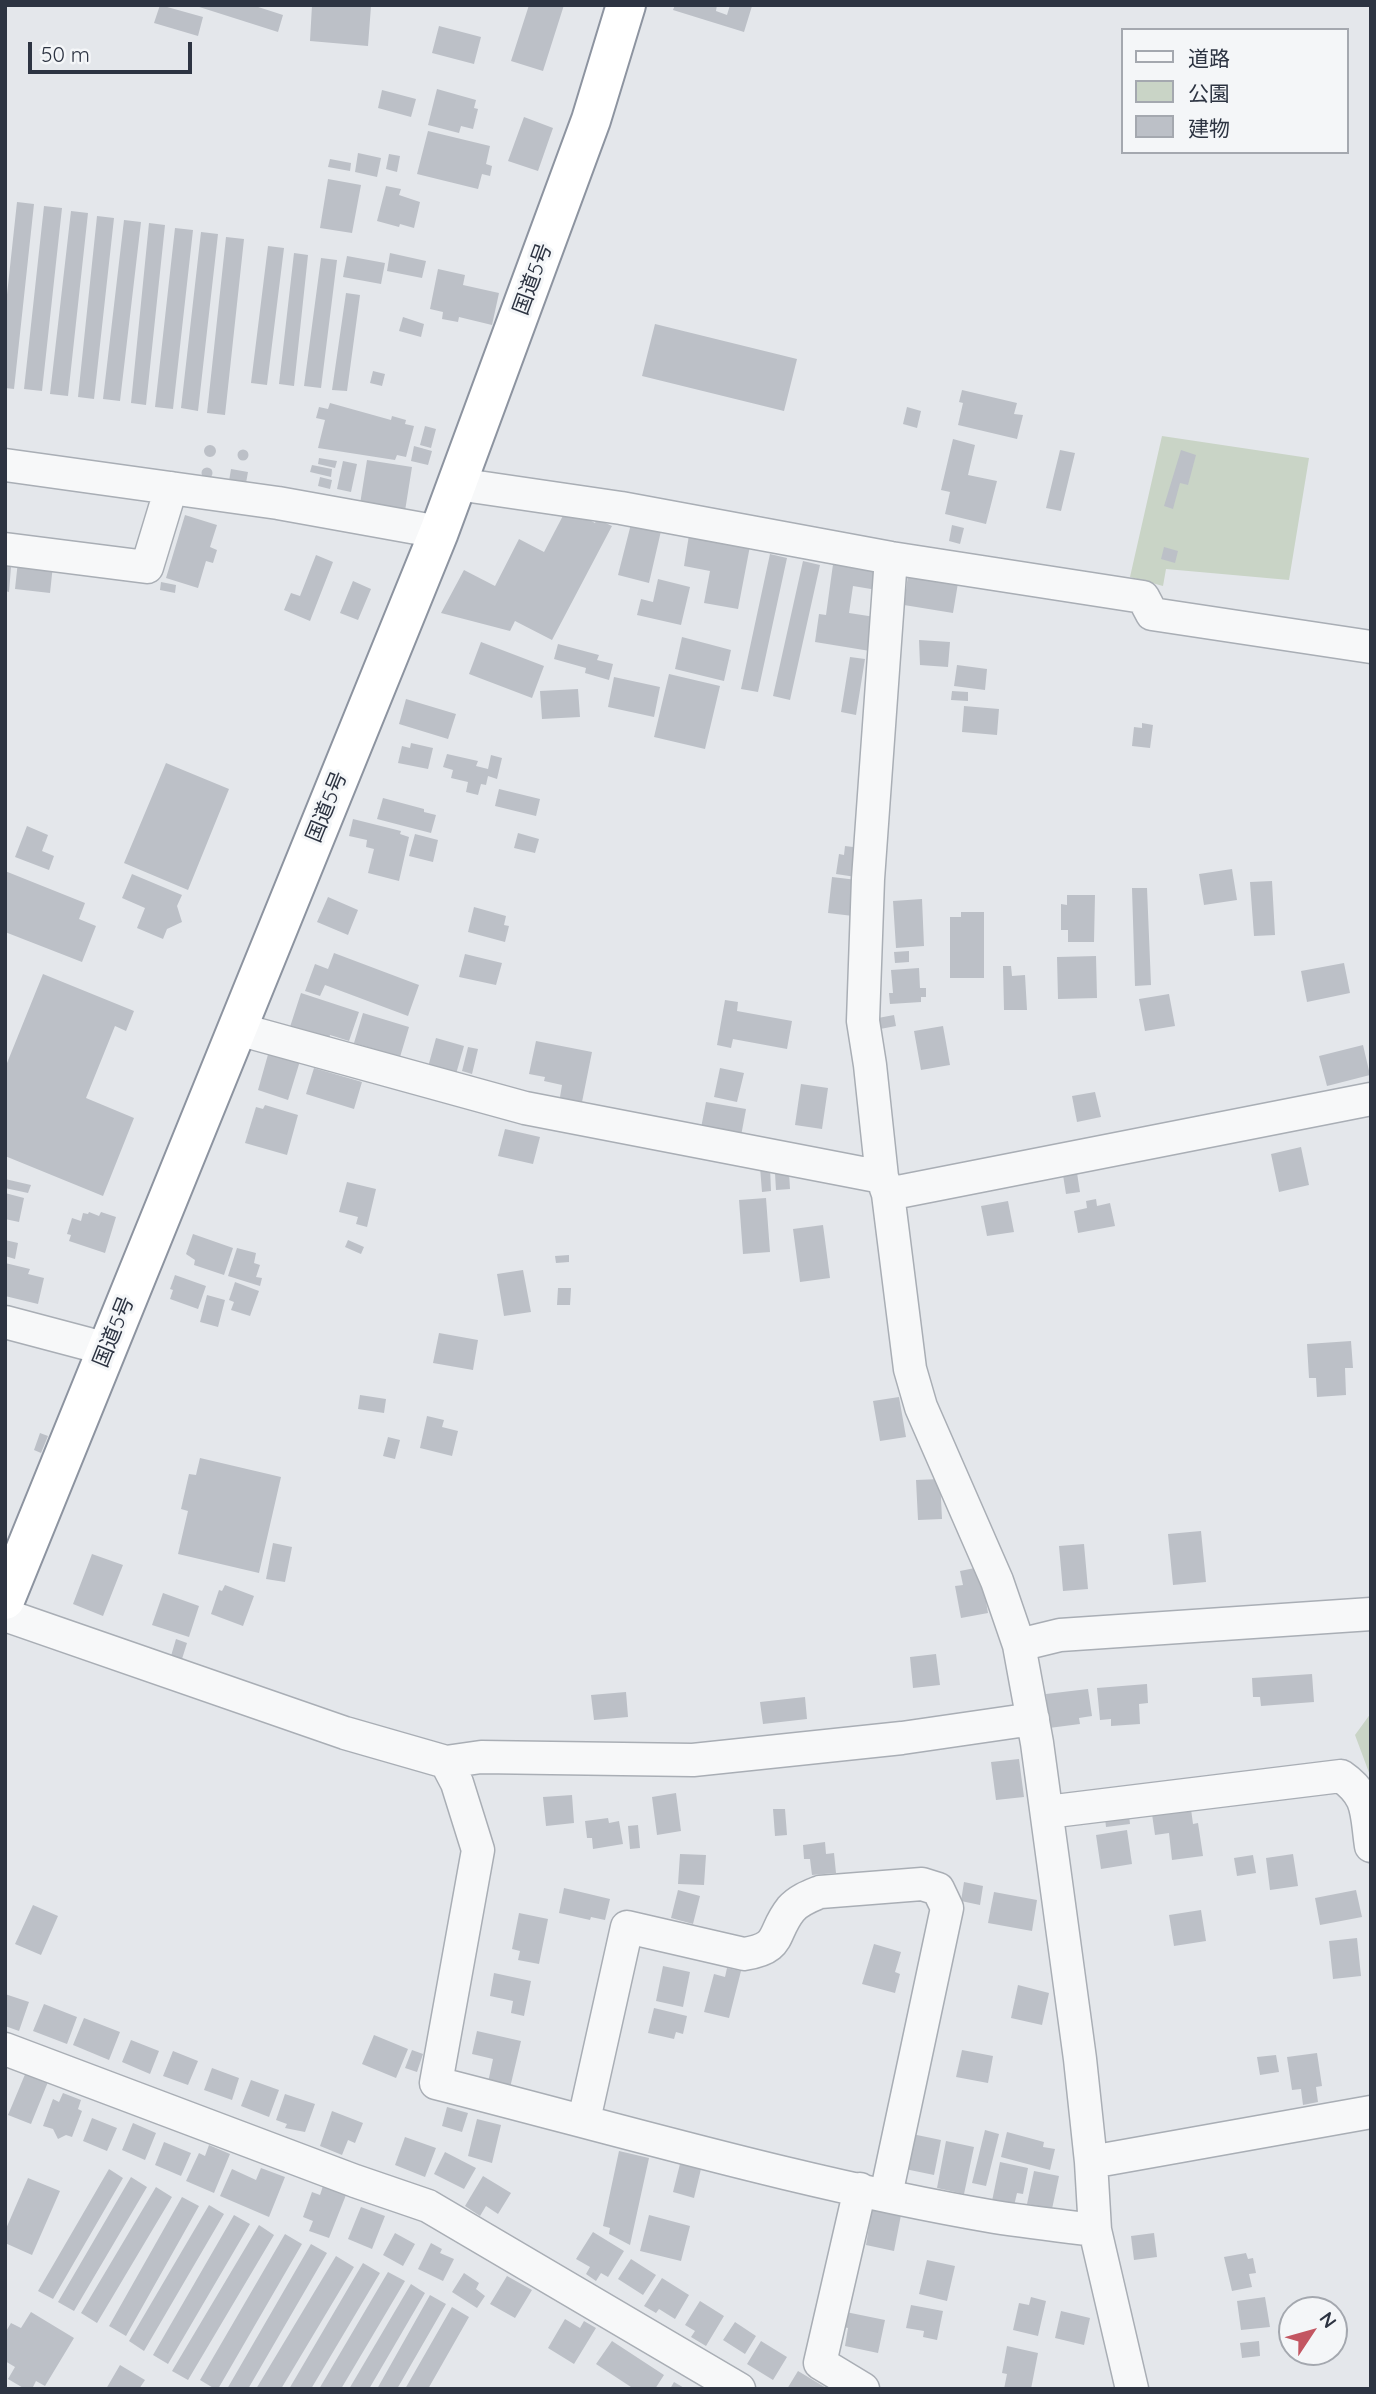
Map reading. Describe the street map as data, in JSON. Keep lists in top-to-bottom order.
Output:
{
  "streets": {
    "highway": ["国道5号"]
  },
  "legend": ["道路", "公園", "建物"],
  "scale_bar": "50 m",
  "north": "top right"
}
